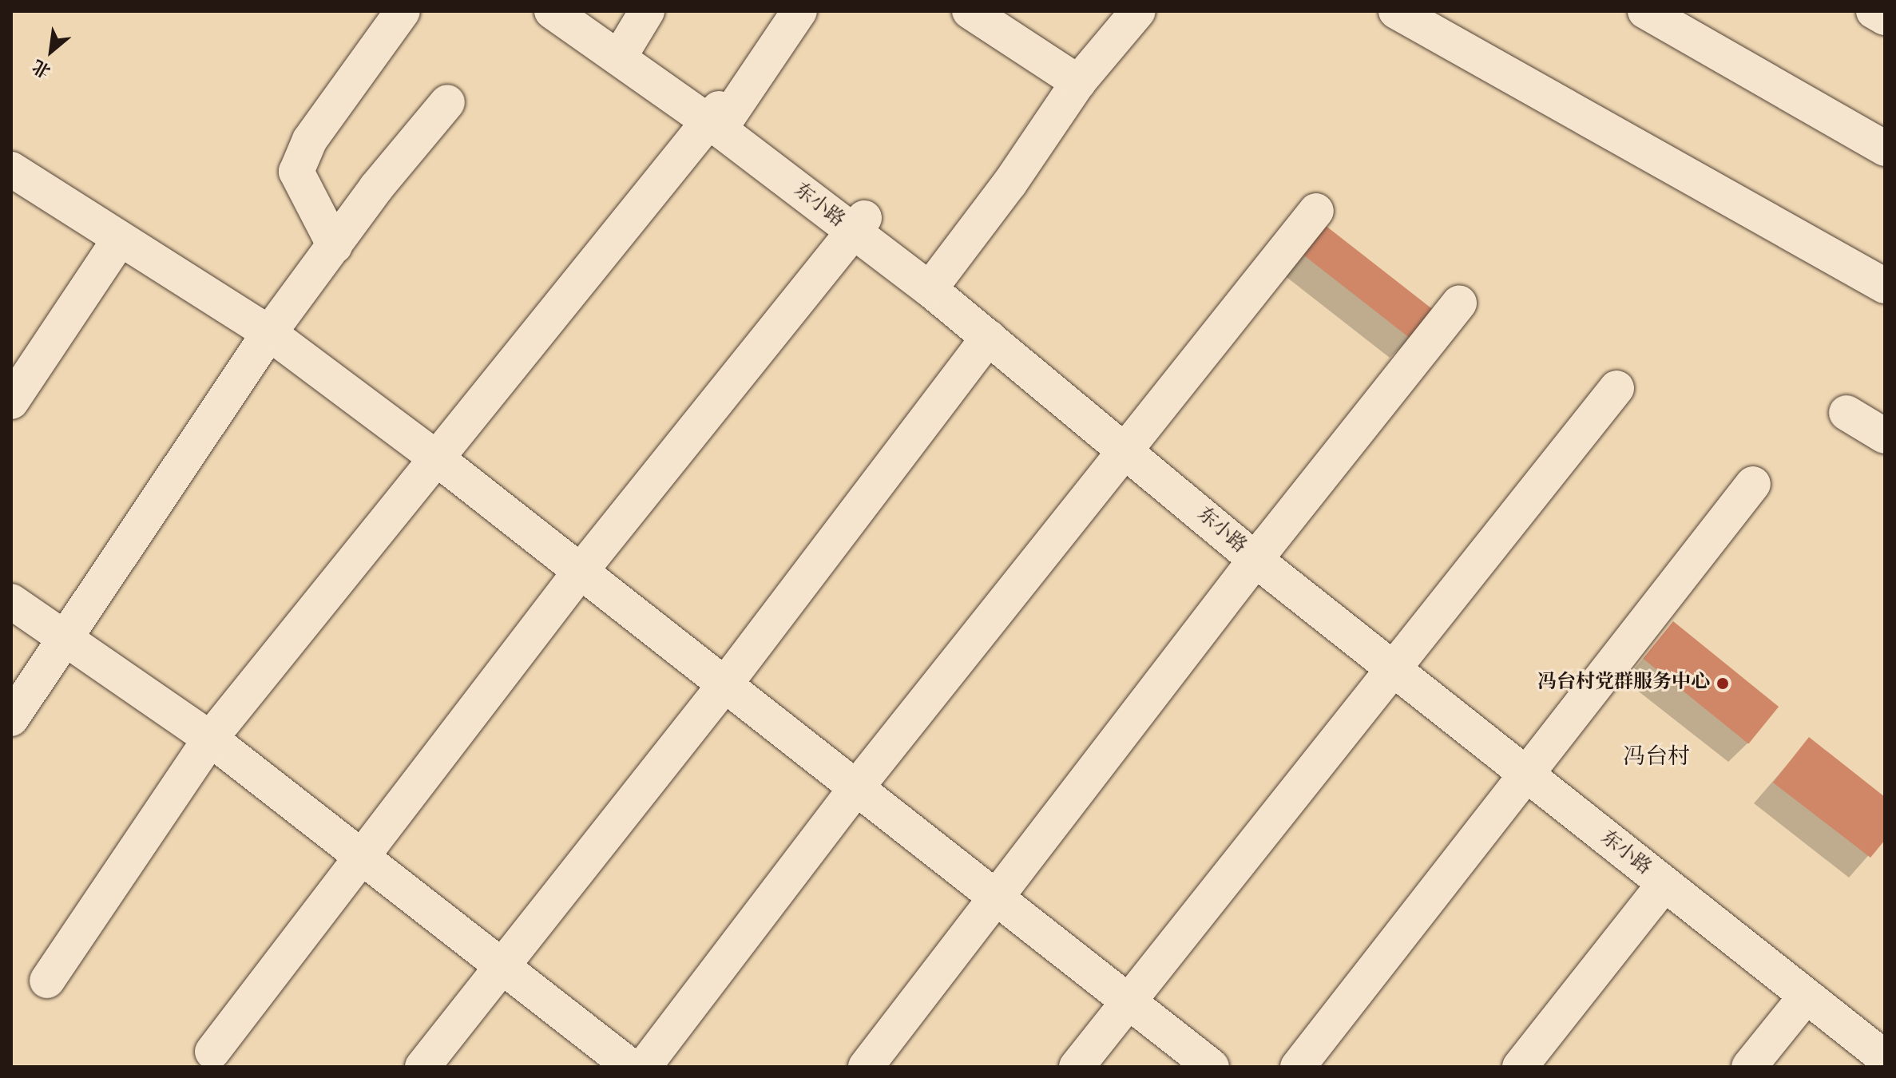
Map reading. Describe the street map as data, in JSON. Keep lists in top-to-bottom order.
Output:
{
  "streets": {
    "street": ["东小路"]
  },
  "districts": ["冯台村"],
  "places": ["冯台村党群服务中心"],
  "north": "bottom left"
}
